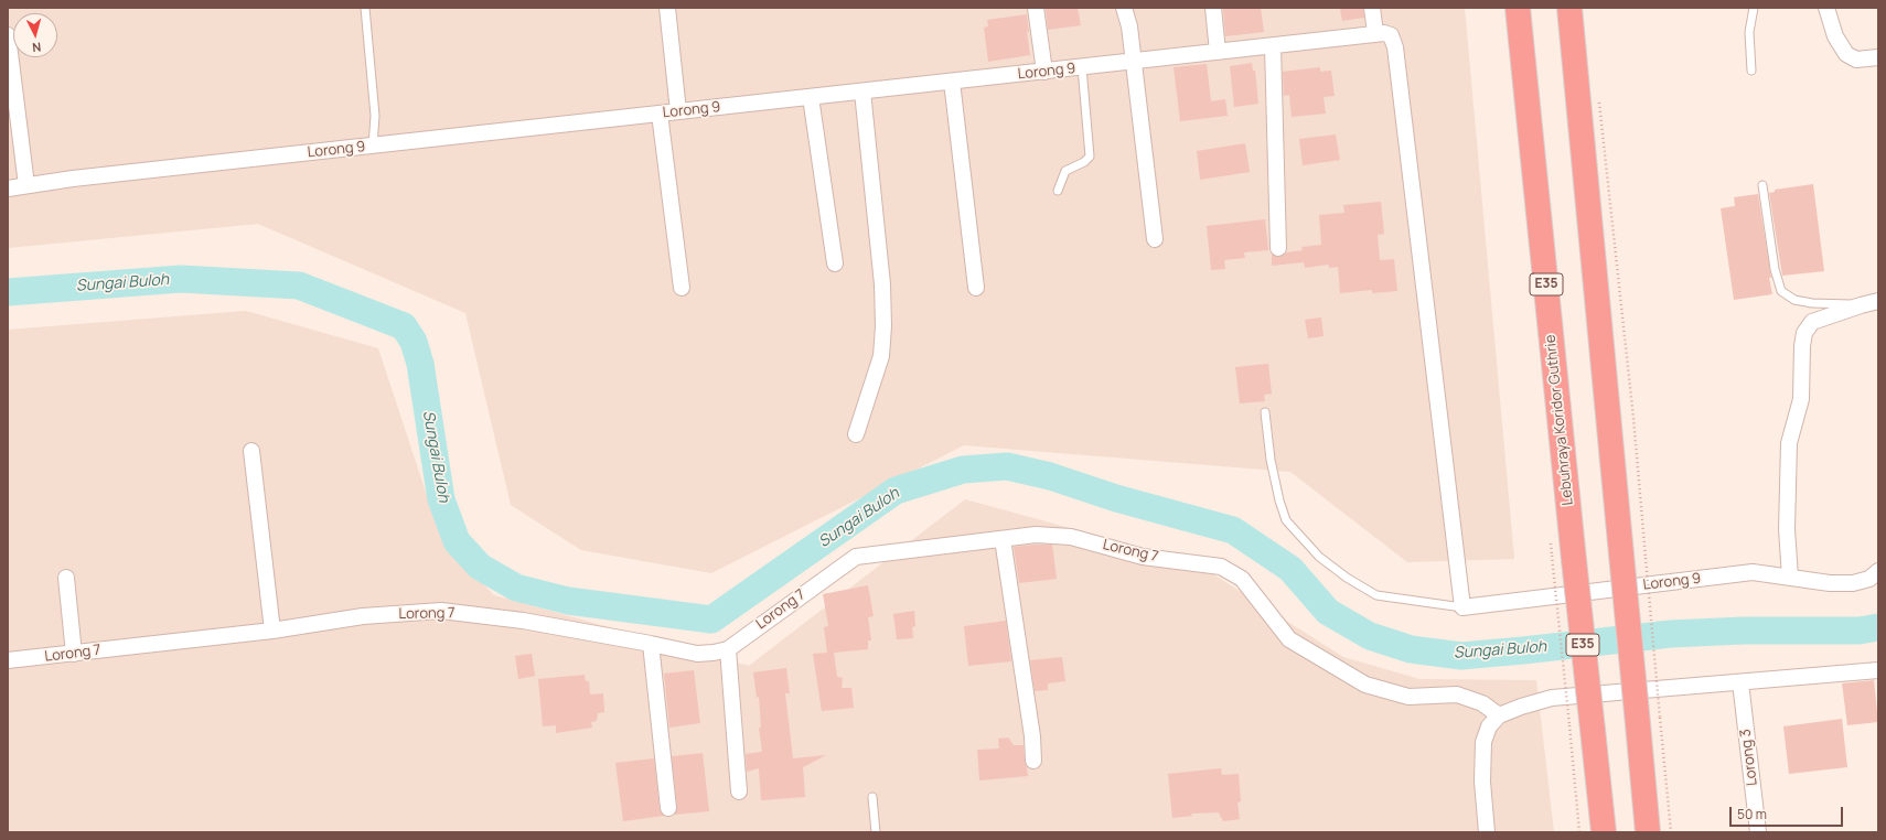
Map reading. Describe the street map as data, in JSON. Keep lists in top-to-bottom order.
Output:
{
  "streets": {
    "highway": ["E35", "Lebuhraya Koridor Guthrie"],
    "street": ["Lorong 9", "Lorong 7", "Lorong 3"]
  },
  "water": ["Sungai Buloh"],
  "scale_bar": "50 m",
  "north": "bottom"
}
